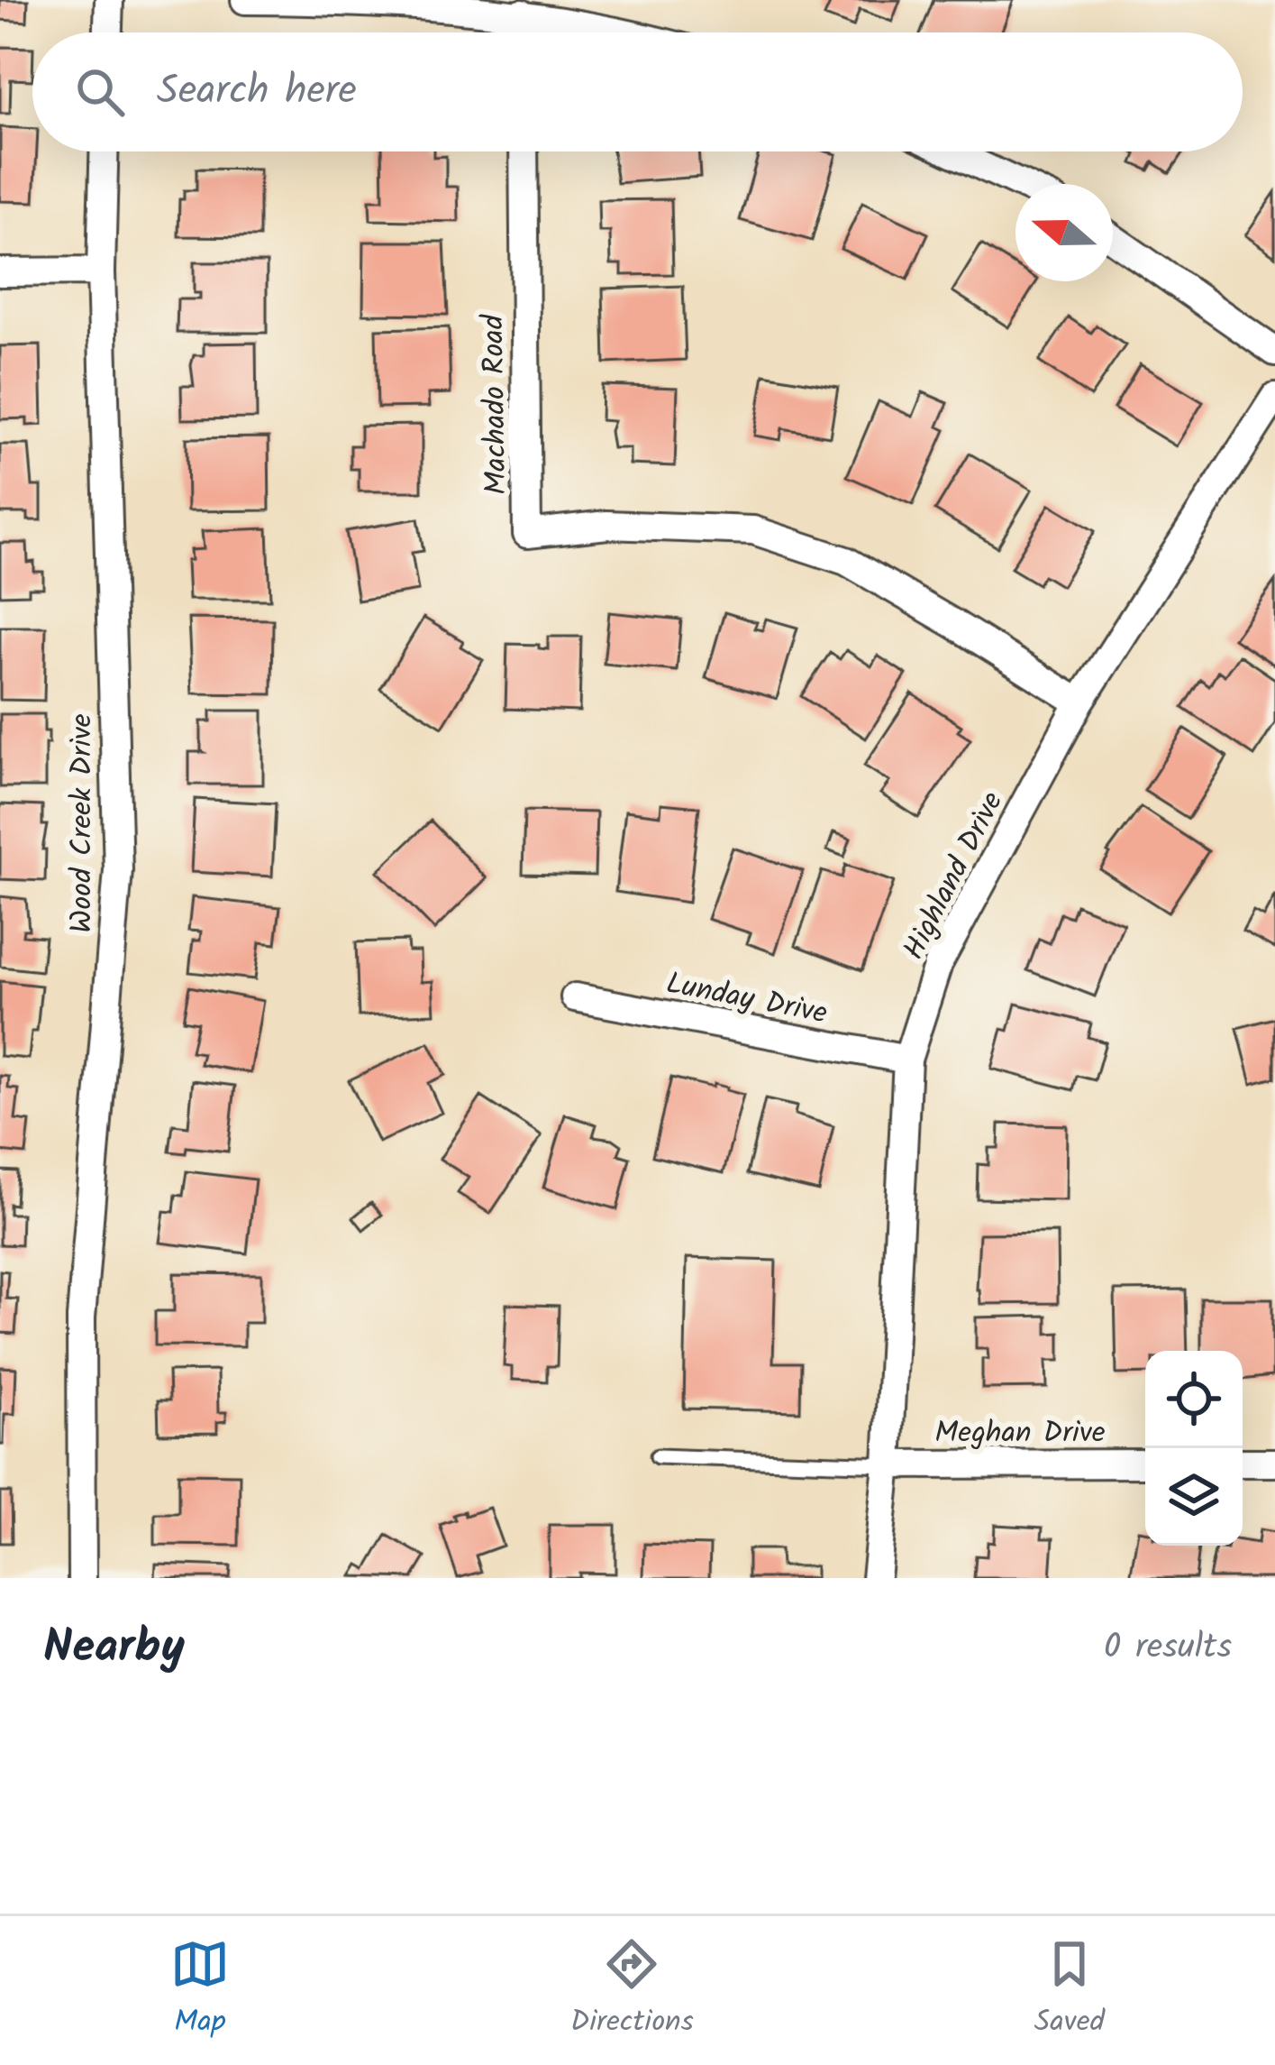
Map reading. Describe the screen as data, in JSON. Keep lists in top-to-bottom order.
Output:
{
  "streets": {
    "street": [
      "Machado Road",
      "Wood Creek Drive",
      "Highland Drive",
      "Lunday Drive",
      "Meghan Drive"
    ]
  },
  "crossings": [
    ["Machado Road", "Highland Drive"],
    ["Highland Drive", "Lunday Drive"],
    ["Highland Drive", "Meghan Drive"]
  ],
  "north": "left",
  "page": {
    "search": "Search here",
    "heading": ["Nearby", "0 results"],
    "nav": ["Map", "Directions", "Saved"]
  }
}
